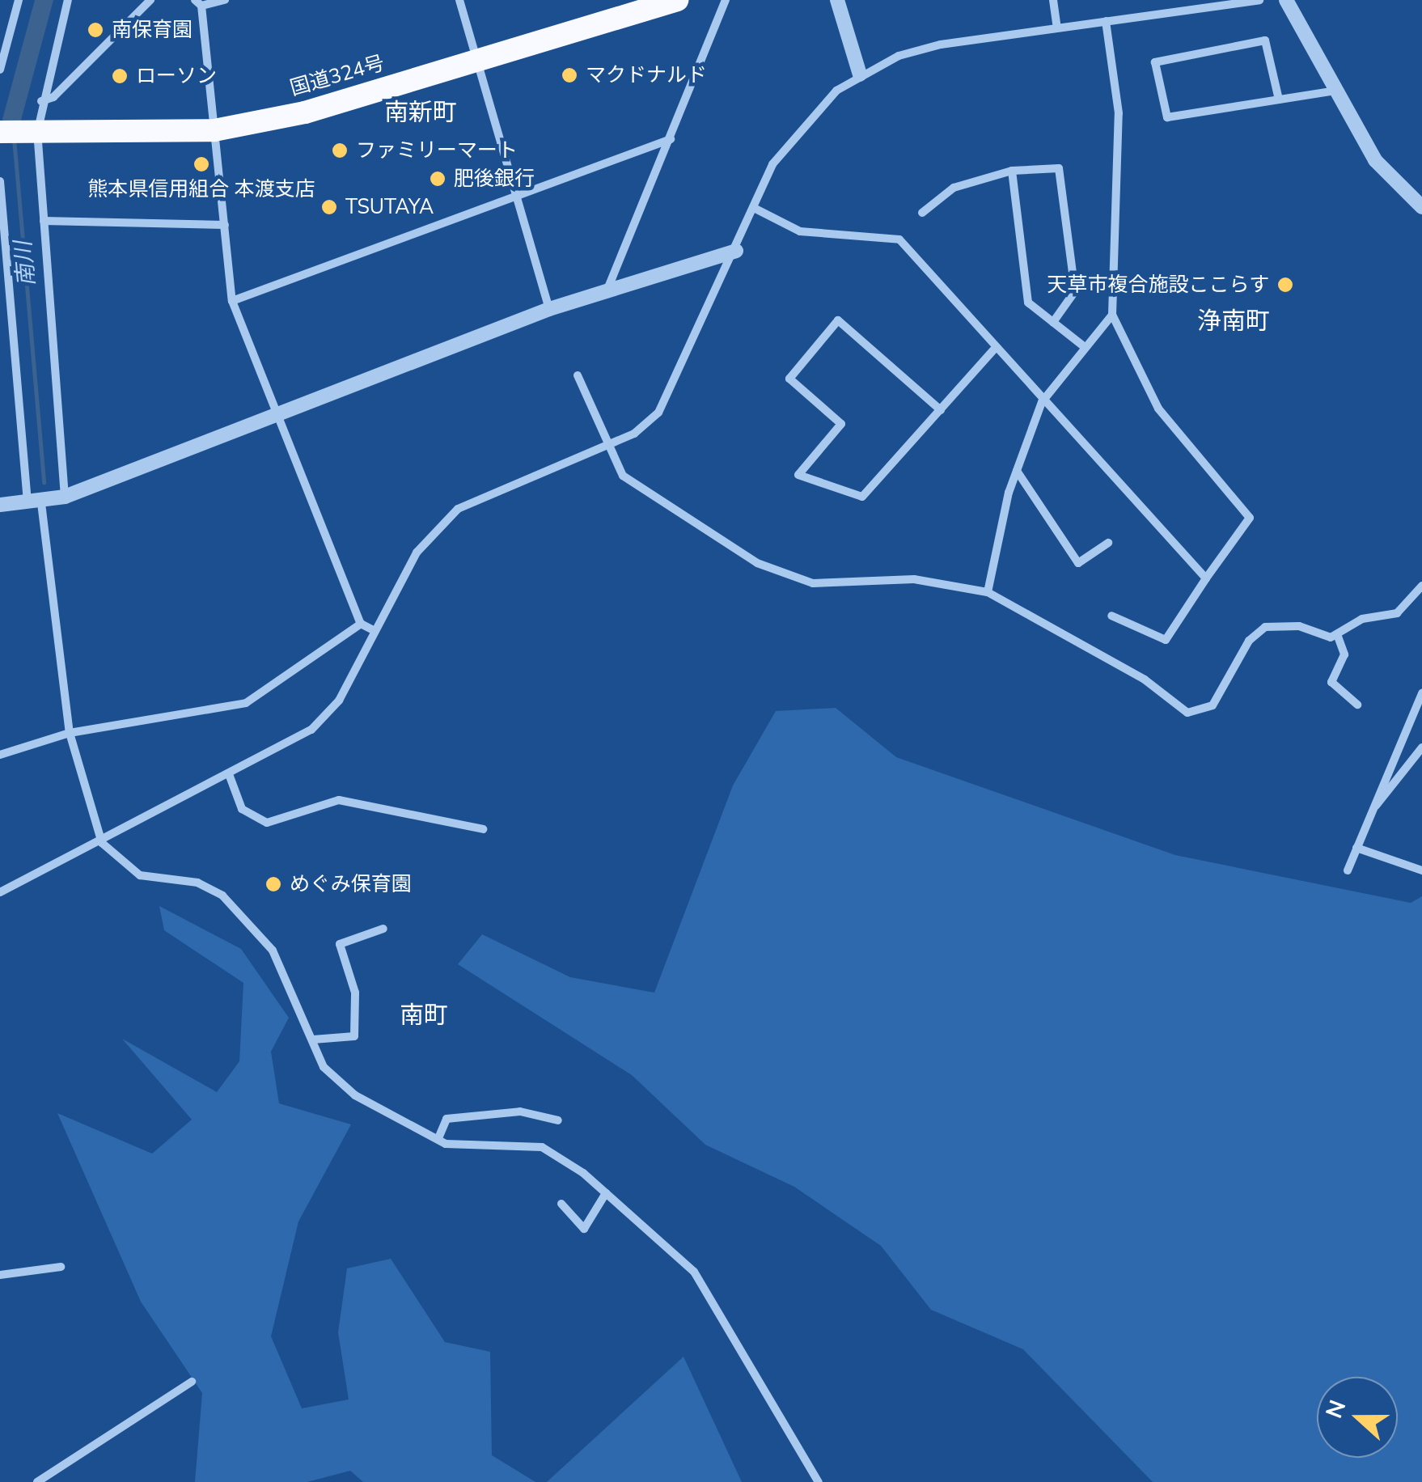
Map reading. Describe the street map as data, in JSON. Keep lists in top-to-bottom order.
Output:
{
  "streets": {
    "highway": ["国道324号"]
  },
  "districts": ["南新町", "浄南町", "南町"],
  "water": ["南川"],
  "places": [
    "南保育園",
    "マクドナルド",
    "ローソン",
    "ファミリーマート",
    "熊本県信用組合 本渡支店",
    "肥後銀行",
    "TSUTAYA",
    "天草市複合施設ここらす",
    "めぐみ保育園"
  ],
  "north": "left"
}
